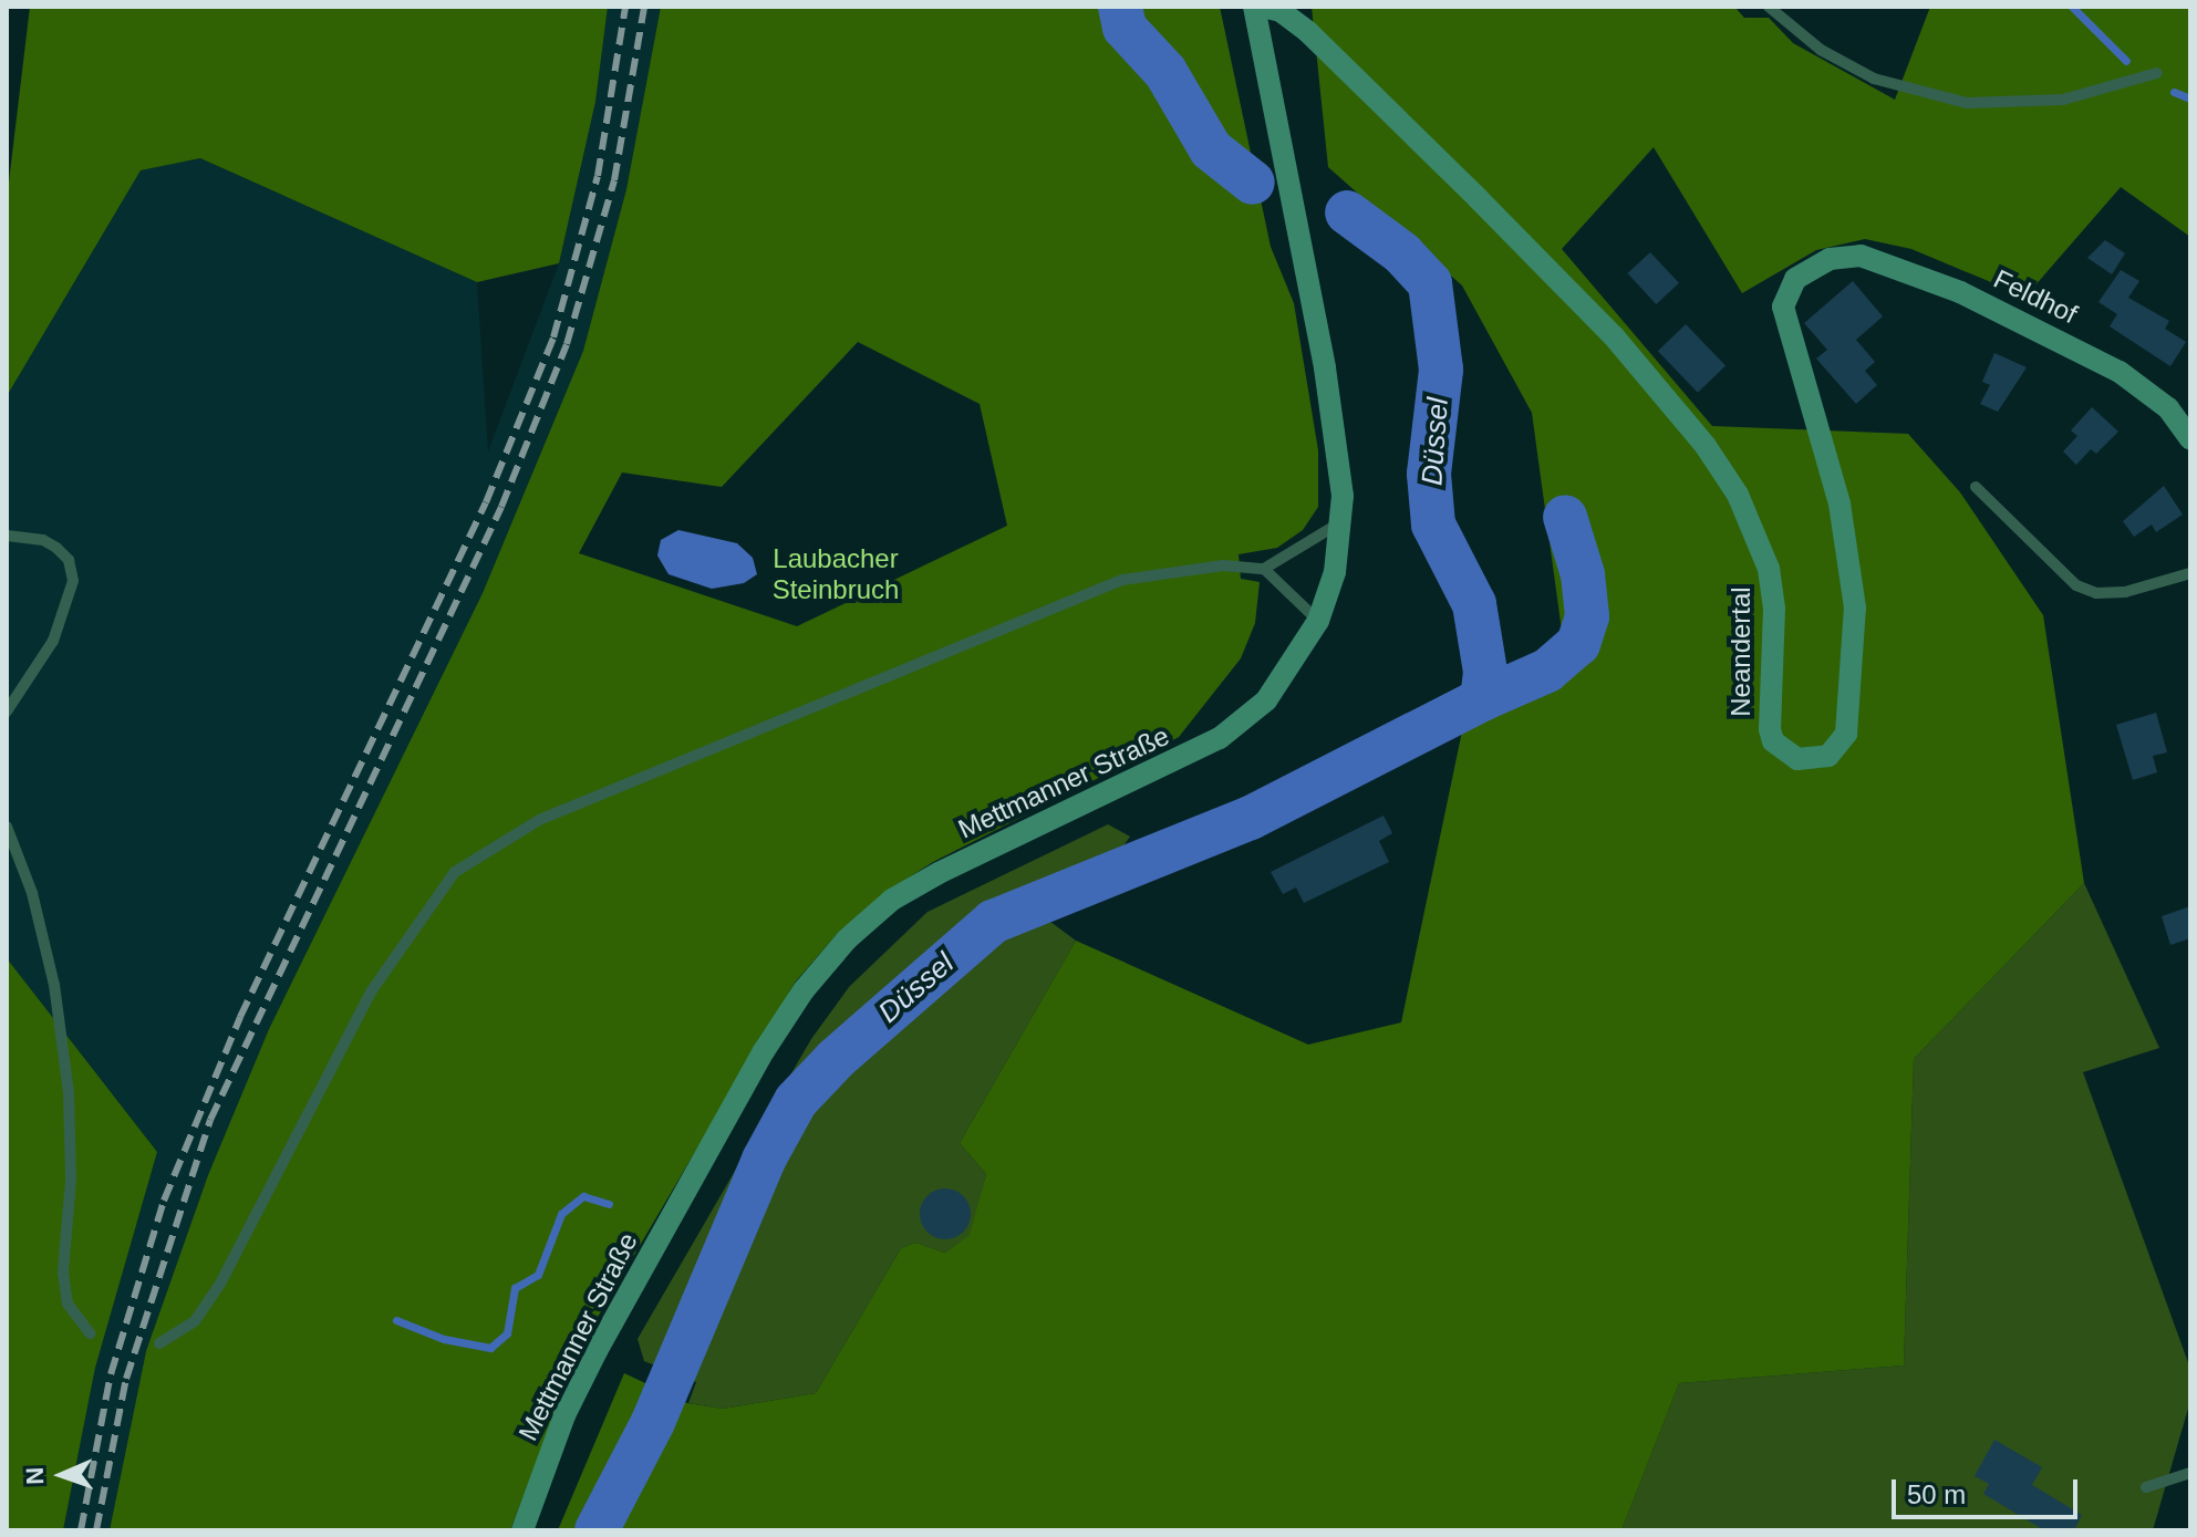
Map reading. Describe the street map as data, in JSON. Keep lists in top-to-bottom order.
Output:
{
  "streets": {
    "main road": ["Feldhof", "Neandertal", "Mettmanner Straße"]
  },
  "crossings": [
    ["Feldhof", "Neandertal"]
  ],
  "water": ["Düssel"],
  "parks": ["Laubacher Steinbruch"],
  "scale_bar": "50 m",
  "north": "left"
}
